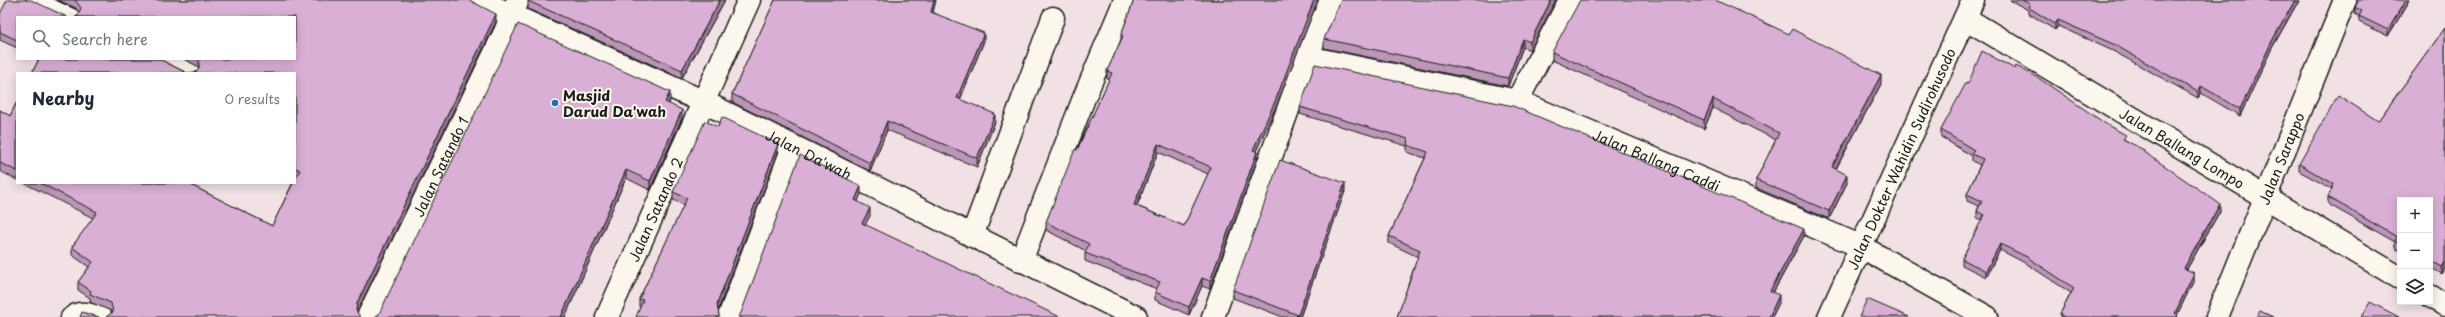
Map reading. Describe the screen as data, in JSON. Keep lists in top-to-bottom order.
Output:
{
  "streets": {
    "street": [
      "Jalan Ballang Lompo",
      "Jalan Da'wah",
      "Jalan Dokter Wahidin Sudirohusodo",
      "Jalan Sarappo",
      "Jalan Ballang Caddi",
      "Jalan Satando 1",
      "Jalan Satando 2"
    ]
  },
  "crossings": [
    ["Jalan Ballang Lompo", "Jalan Dokter Wahidin Sudirohusodo"],
    ["Jalan Ballang Lompo", "Jalan Sarappo"],
    ["Jalan Da'wah", "Jalan Satando 1"],
    ["Jalan Da'wah", "Jalan Satando 2"],
    ["Jalan Dokter Wahidin Sudirohusodo", "Jalan Ballang Caddi"]
  ],
  "places": ["Masjid Darud Da'wah"],
  "page": {
    "search": "Search here",
    "heading": ["Nearby", "0 results"],
    "map_buttons": ["+", "−"]
  }
}
